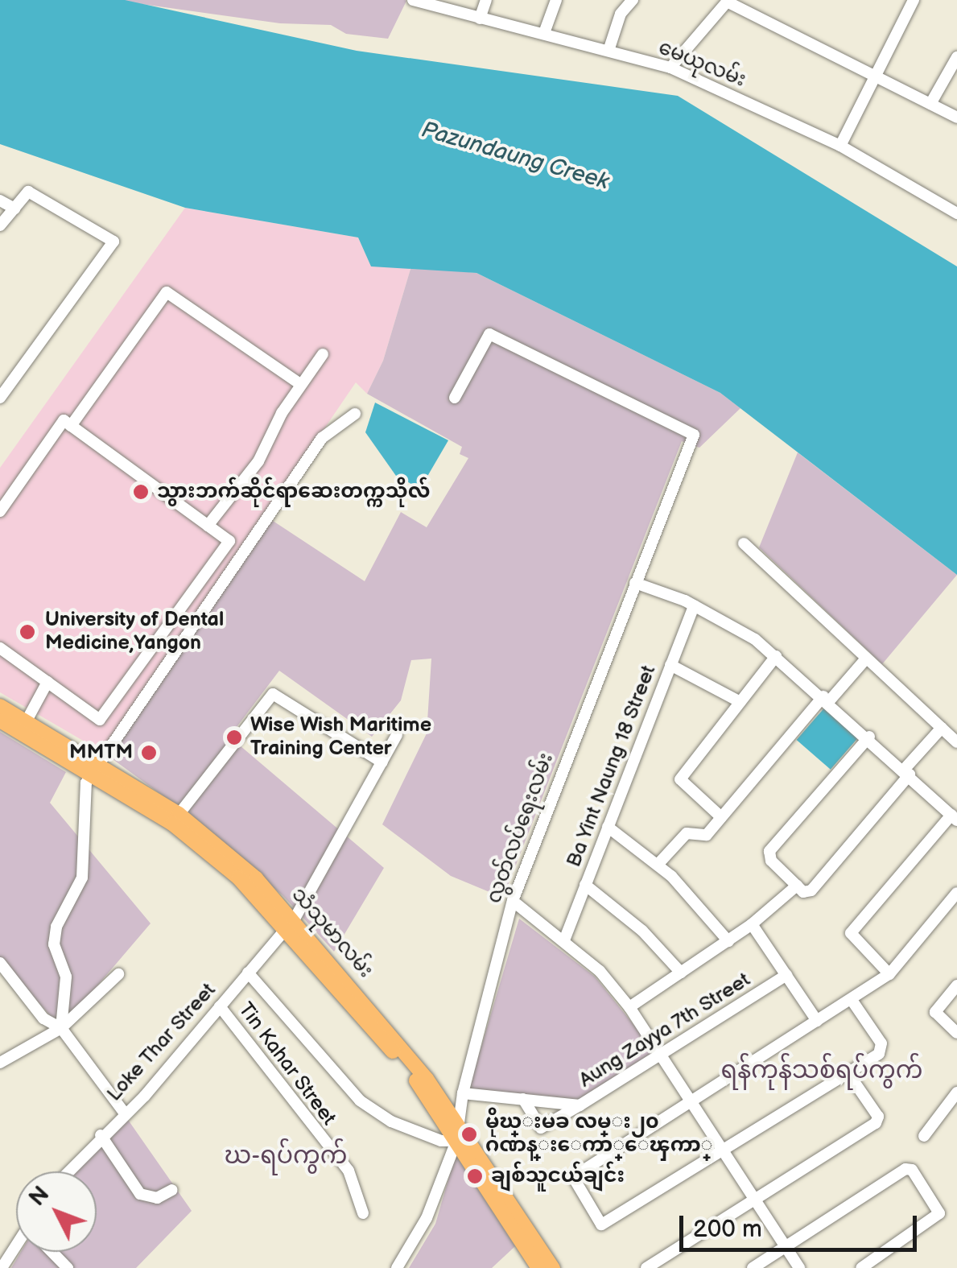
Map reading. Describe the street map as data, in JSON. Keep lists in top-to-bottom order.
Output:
{
  "streets": {
    "main road": ["သံသုမာလမ်း"],
    "street": [
      "မေယုလမ်း",
      "Ba Yint Naung 18 Street",
      "လွတ်လပ်ရေးလမ်း",
      "Aung Zayya 7th Street",
      "Loke Thar Street",
      "Tin Kahar Street"
    ]
  },
  "crossings": [
    ["လွတ်လပ်ရေးလမ်း", "သံသုမာလမ်း"],
    ["လွတ်လပ်ရေးလမ်း", "Aung Zayya 7th Street"],
    ["သံသုမာလမ်း", "Loke Thar Street"],
    ["Loke Thar Street", "Tin Kahar Street"]
  ],
  "districts": ["ရန်ကုန်သစ်ရပ်ကွက်", "ဃ-ရပ်ကွက်"],
  "water": ["Pazundaung Creek"],
  "places": [
    "သွားဘက်‌ဆိုင်ရာဆေးတက္ကသိုလ်",
    "University of Dental Medicine,Yangon",
    "Wise Wish Maritime Training Center",
    "MMTM",
    "မိုဃ္းမခ လမ္း၂၀ ဂဏန္းေကာ္ေၾကာ္",
    "ချစ်သူငယ်ချင်း"
  ],
  "scale_bar": "200 m",
  "north": "top left"
}
